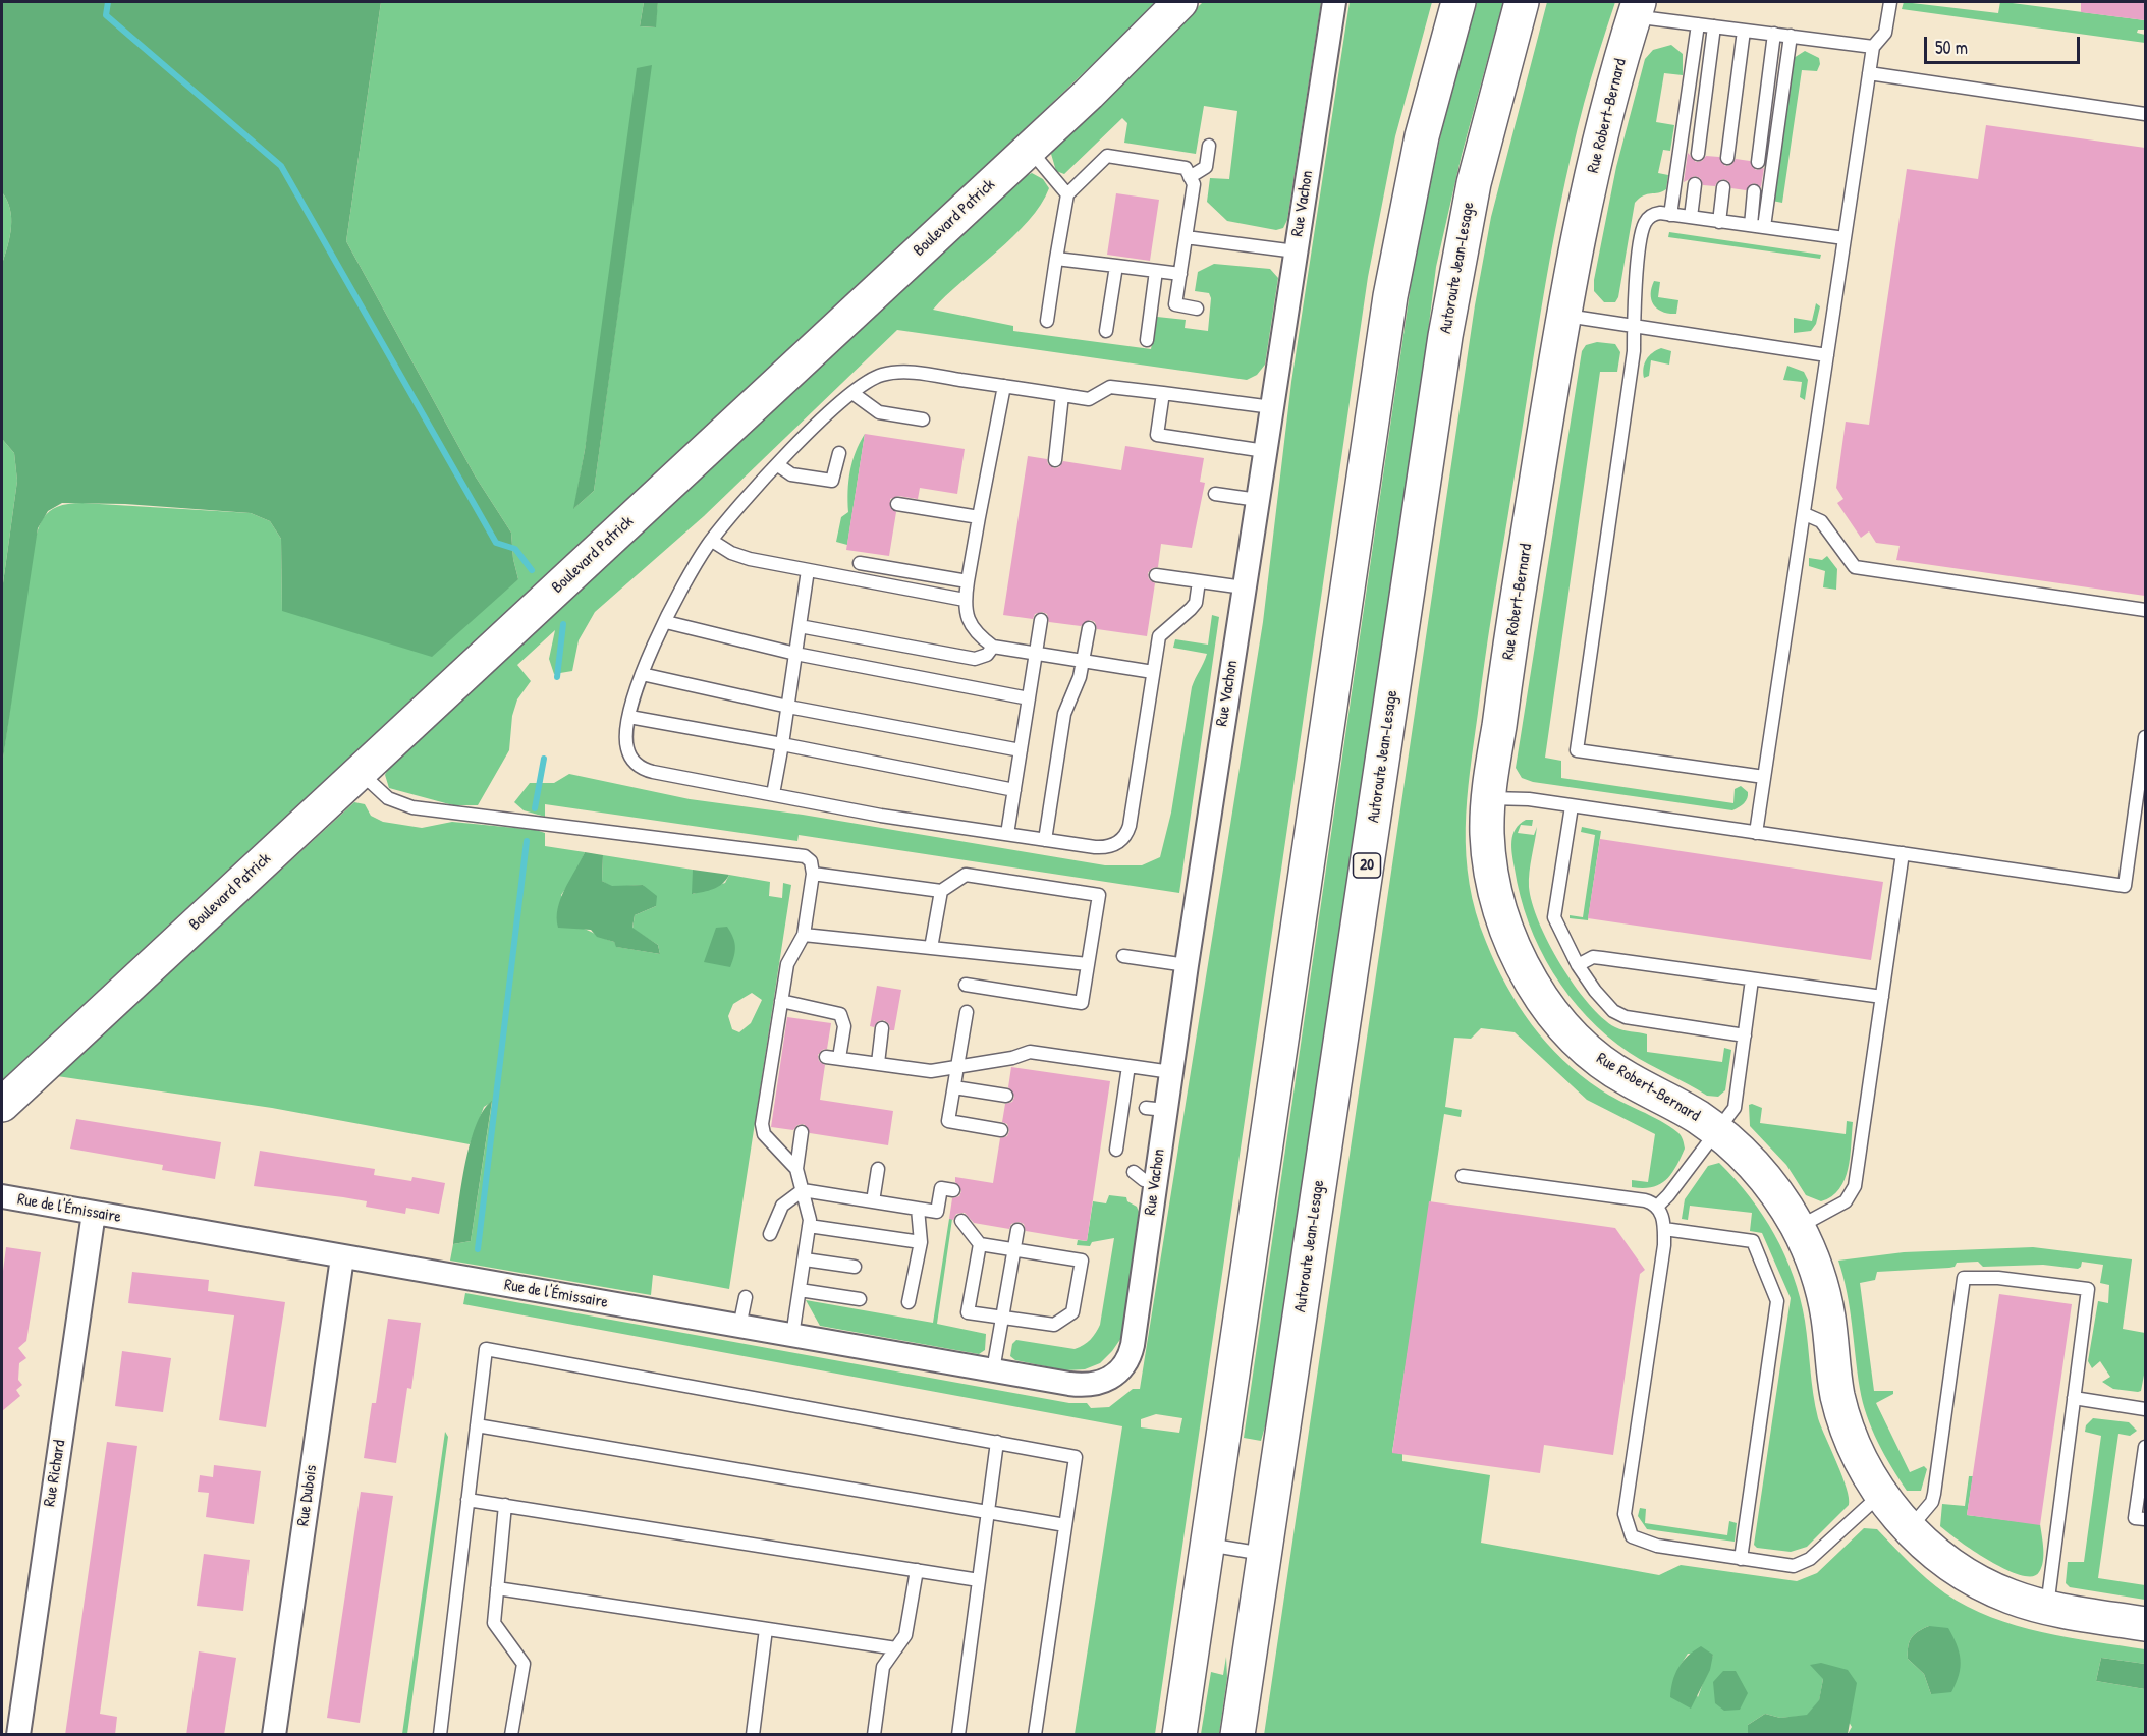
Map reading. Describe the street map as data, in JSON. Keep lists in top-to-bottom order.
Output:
{
  "streets": {
    "main road": [
      "Rue Robert-Bernard",
      "Boulevard Patrick",
      "Autoroute Jean-Lesage",
      "20"
    ],
    "street": [
      "Rue Vachon",
      "Rue de l'Émissaire",
      "Rue Richard",
      "Rue Dubois"
    ]
  },
  "crossings": [
    ["Rue Vachon", "Rue de l'Émissaire"],
    ["Rue de l'Émissaire", "Rue Richard"],
    ["Rue de l'Émissaire", "Rue Dubois"]
  ],
  "scale_bar": "50 m"
}
